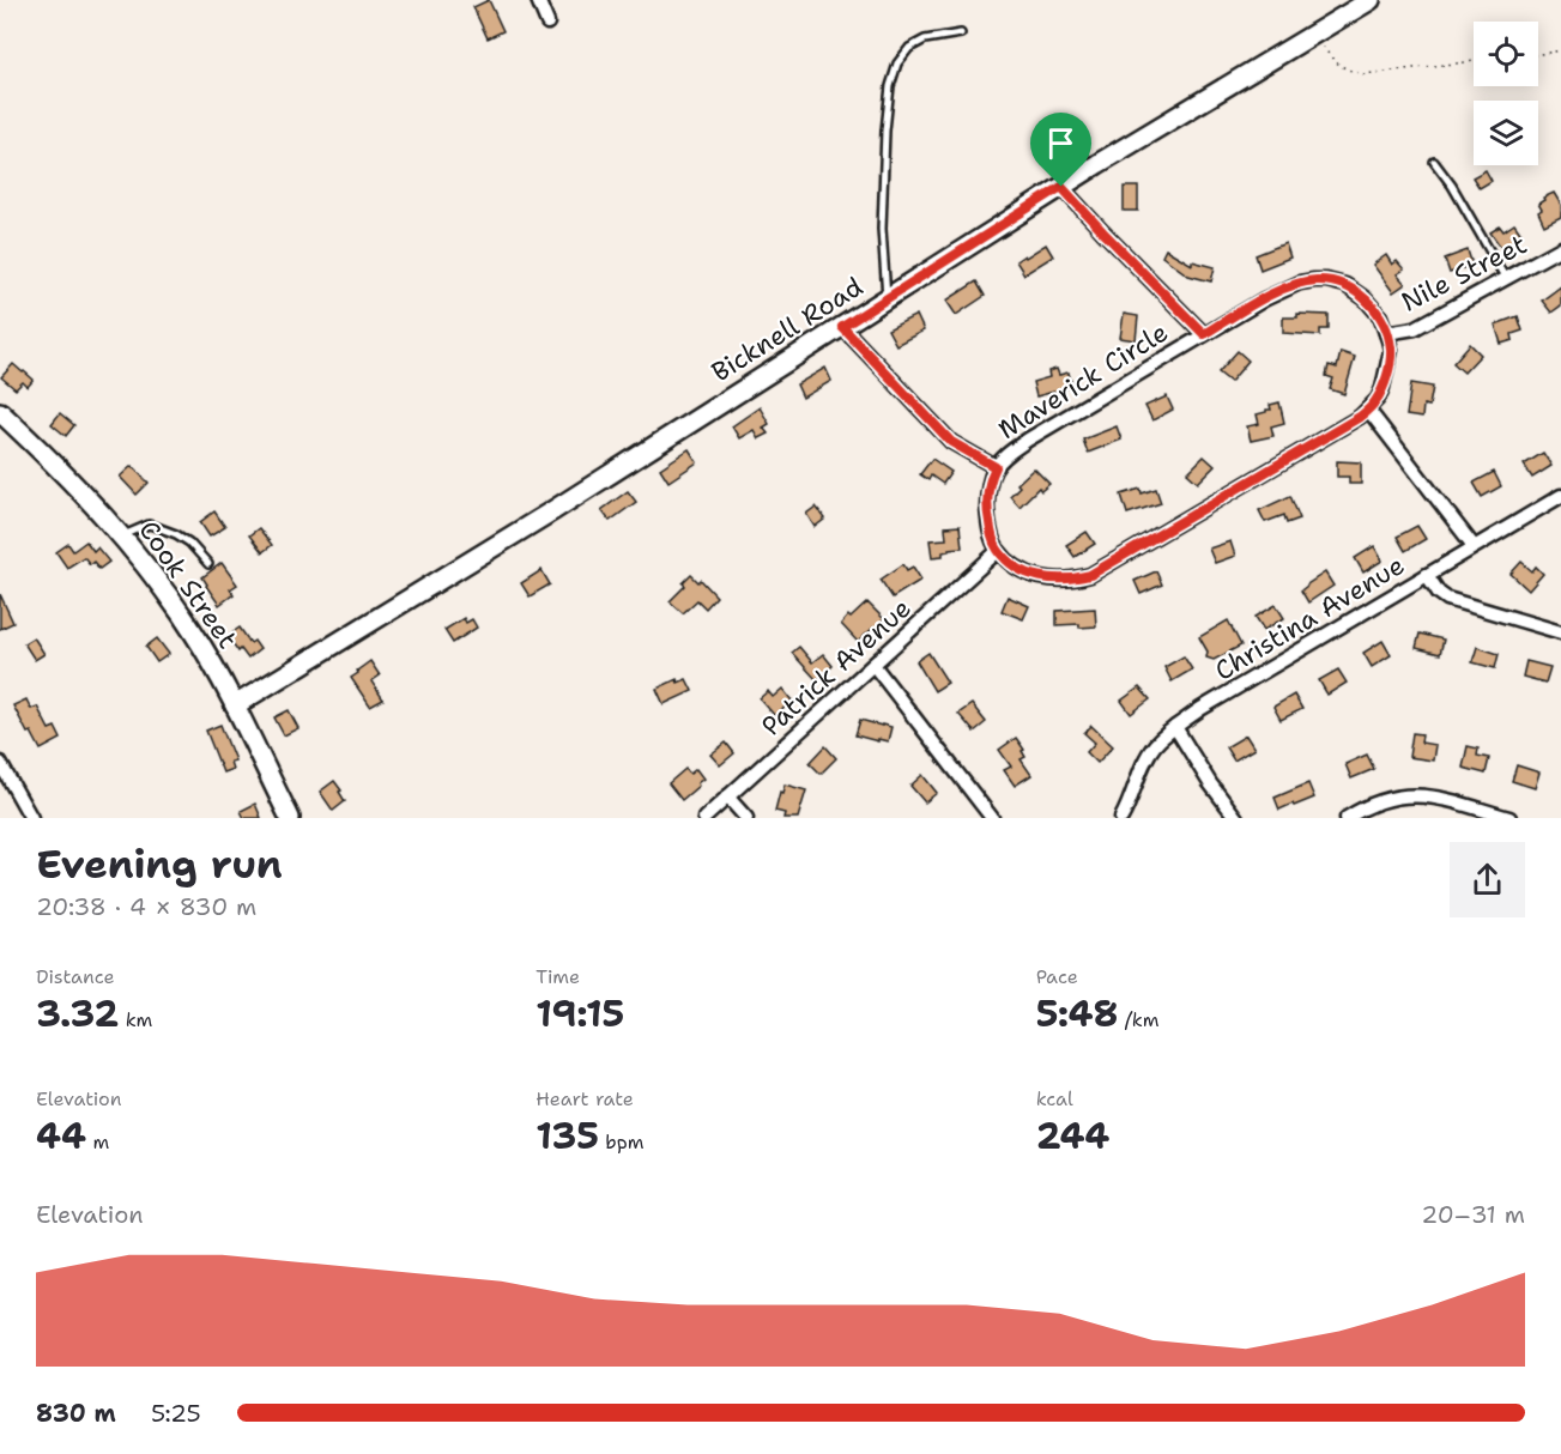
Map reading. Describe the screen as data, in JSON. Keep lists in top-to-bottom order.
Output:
{
  "streets": {
    "street": [
      "Nile Street",
      "Bicknell Road",
      "Maverick Circle",
      "Cook Street",
      "Christina Avenue",
      "Patrick Avenue"
    ]
  },
  "crossings": [
    ["Nile Street", "Maverick Circle"],
    ["Bicknell Road", "Cook Street"],
    ["Maverick Circle", "Patrick Avenue"]
  ],
  "page": {
    "heading": ["Evening run", "20:38 · 4 × 830 m"],
    "stats": [
      ["Distance", "3.32 km"],
      ["Time", "19:15"],
      ["Pace", "5:48 /km"],
      ["Elevation", "44 m"],
      ["Heart rate", "135 bpm"],
      ["kcal", "244"]
    ],
    "chart": ["Elevation", "20–31 m"],
    "list": [
      {
        "name": "830 m",
        "note": "5:25"
      }
    ]
  }
}
